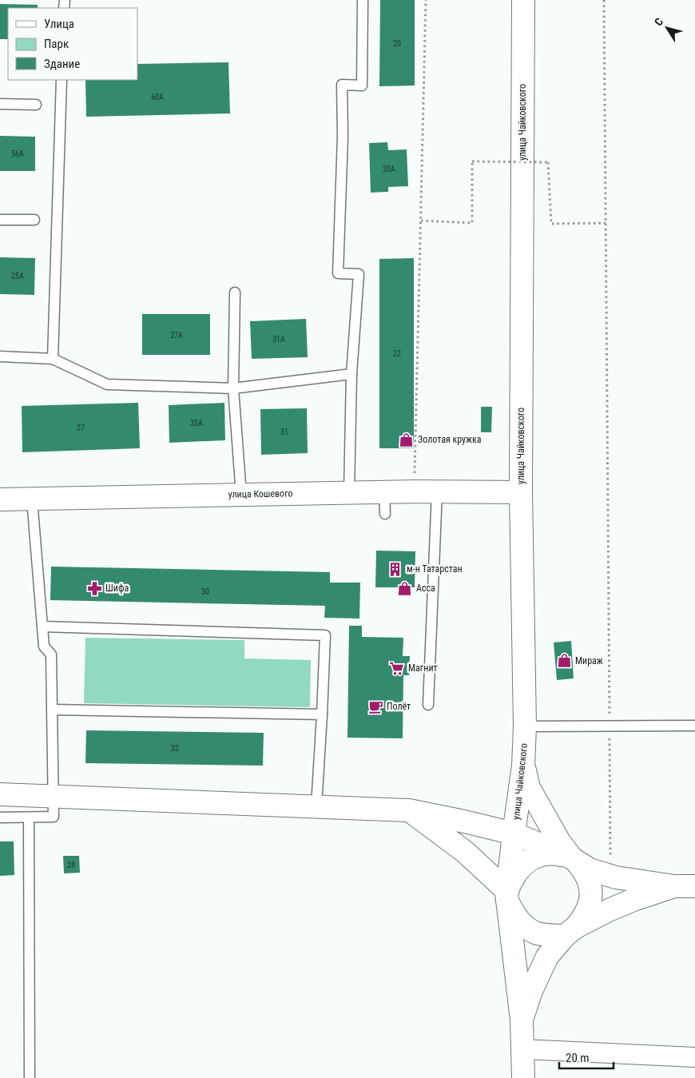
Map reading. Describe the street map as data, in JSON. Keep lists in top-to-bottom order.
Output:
{
  "streets": {
    "street": ["улица Чайковского", "улица Кошевого"]
  },
  "crossings": [
    ["улица Чайковского", "улица Кошевого"]
  ],
  "places": {
    "shop": ["Золотая кружка", "Acca", "Мираж"],
    "building": ["м-н Татарстан"],
    "pharmacy": ["Шифа"],
    "supermarket": ["Магнит"],
    "cafe": ["Полёт"]
  },
  "house_numbers": [
    "20",
    "60А",
    "56А",
    "20А",
    "25А",
    "27А",
    "31А",
    "22",
    "35А",
    "27",
    "31",
    "30",
    "32",
    "28"
  ],
  "legend": ["Улица", "Парк", "Здание"],
  "scale_bar": "20 m",
  "north": "top left"
}
